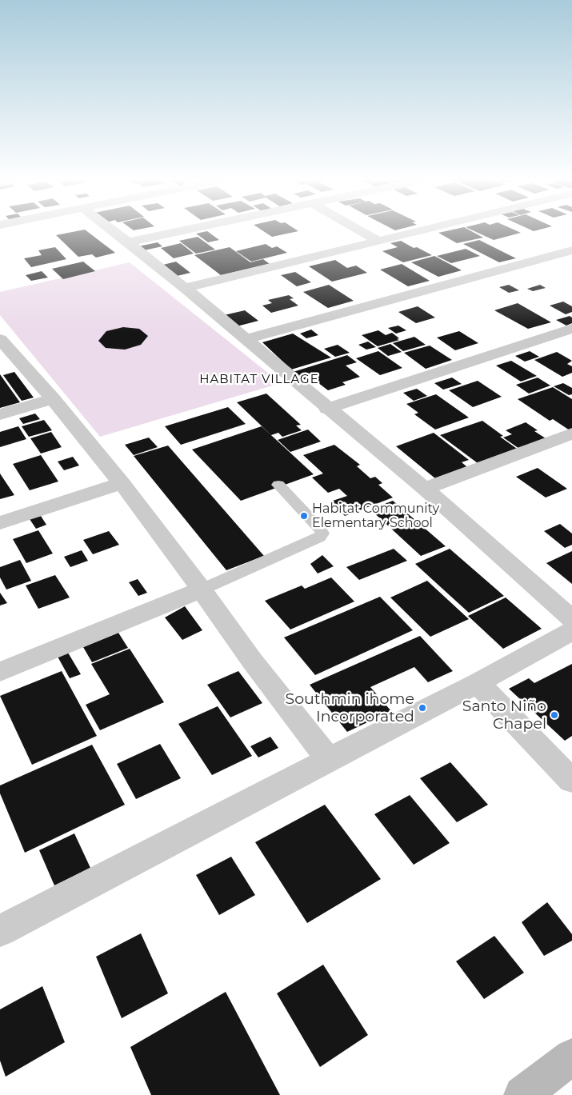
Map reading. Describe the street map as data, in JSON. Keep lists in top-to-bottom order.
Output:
{
  "districts": ["HABITAT VILLAGE"],
  "places": ["Habitat Community Elementary School", "Southmin ihome Incorporated", "Santo Niño Chapel"]
}
